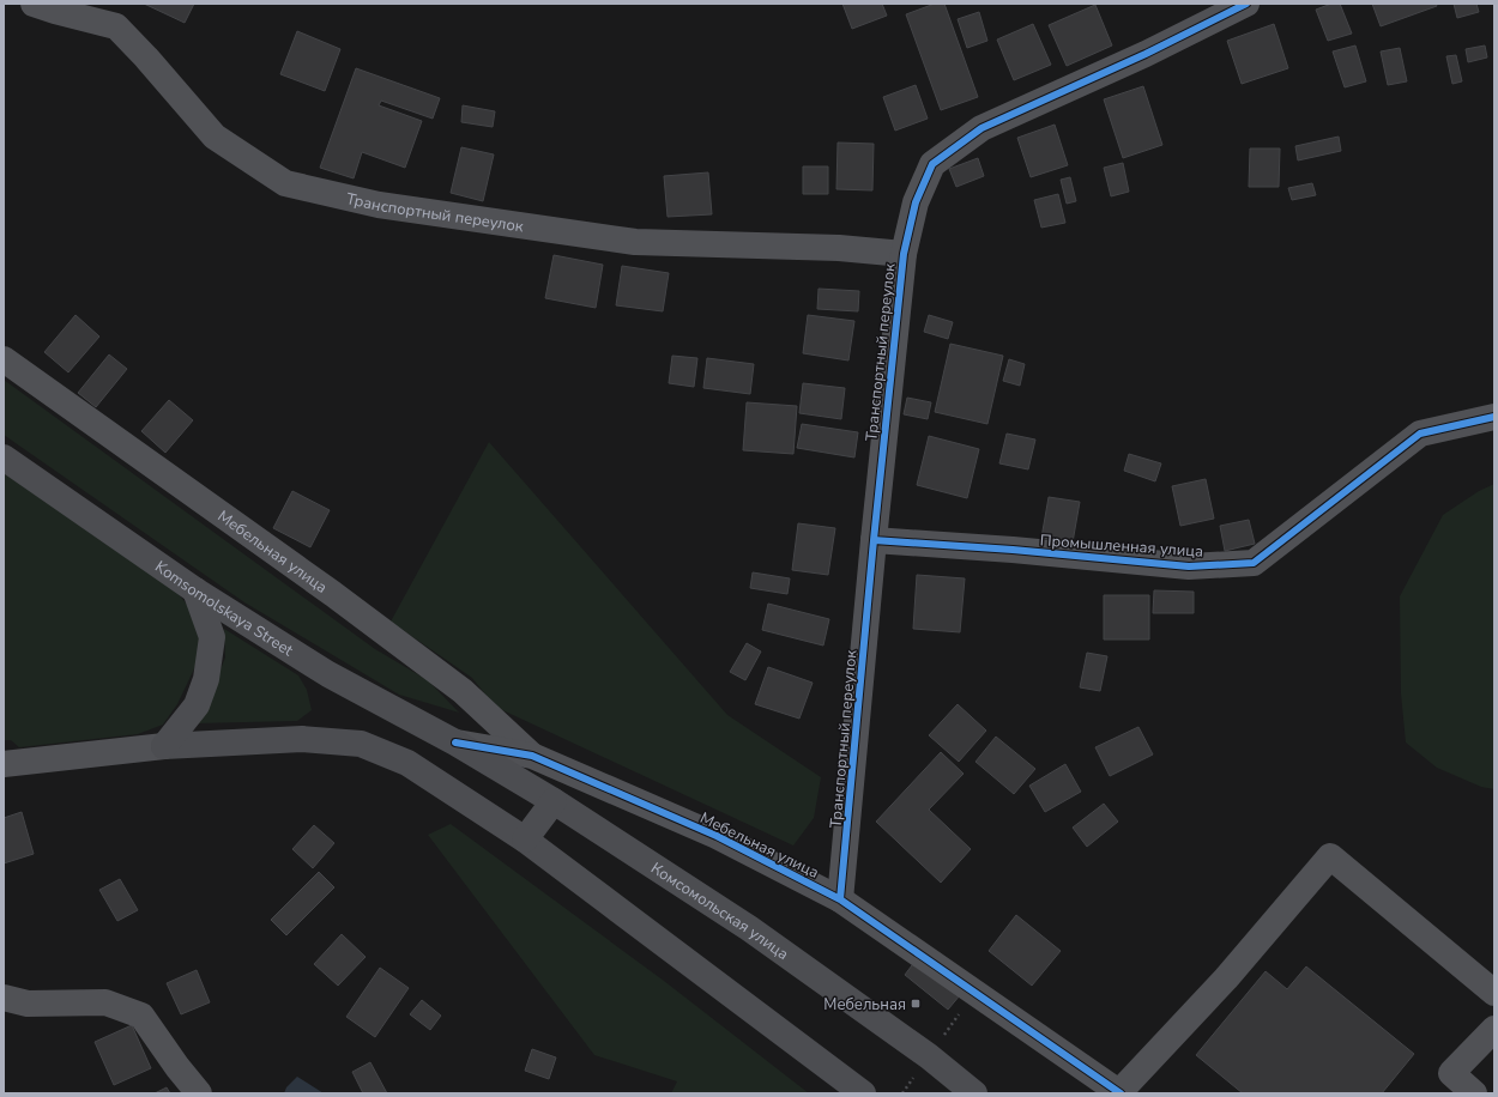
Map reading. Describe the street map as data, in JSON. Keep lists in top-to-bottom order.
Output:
{
  "streets": {
    "main road": ["Komsomolskaya Street", "Комсомольская улица"],
    "street": ["Транспортный переулок", "Промышленная улица", "Мебельная улица"]
  },
  "crossings": [
    ["Транспортный переулок", "Промышленная улица"],
    ["Транспортный переулок", "Мебельная улица"],
    ["Мебельная улица", "Komsomolskaya Street"],
    ["Мебельная улица", "Комсомольская улица"],
    ["Komsomolskaya Street", "Комсомольская улица"]
  ],
  "places": {
    "transit": ["Мебельная"]
  }
}
